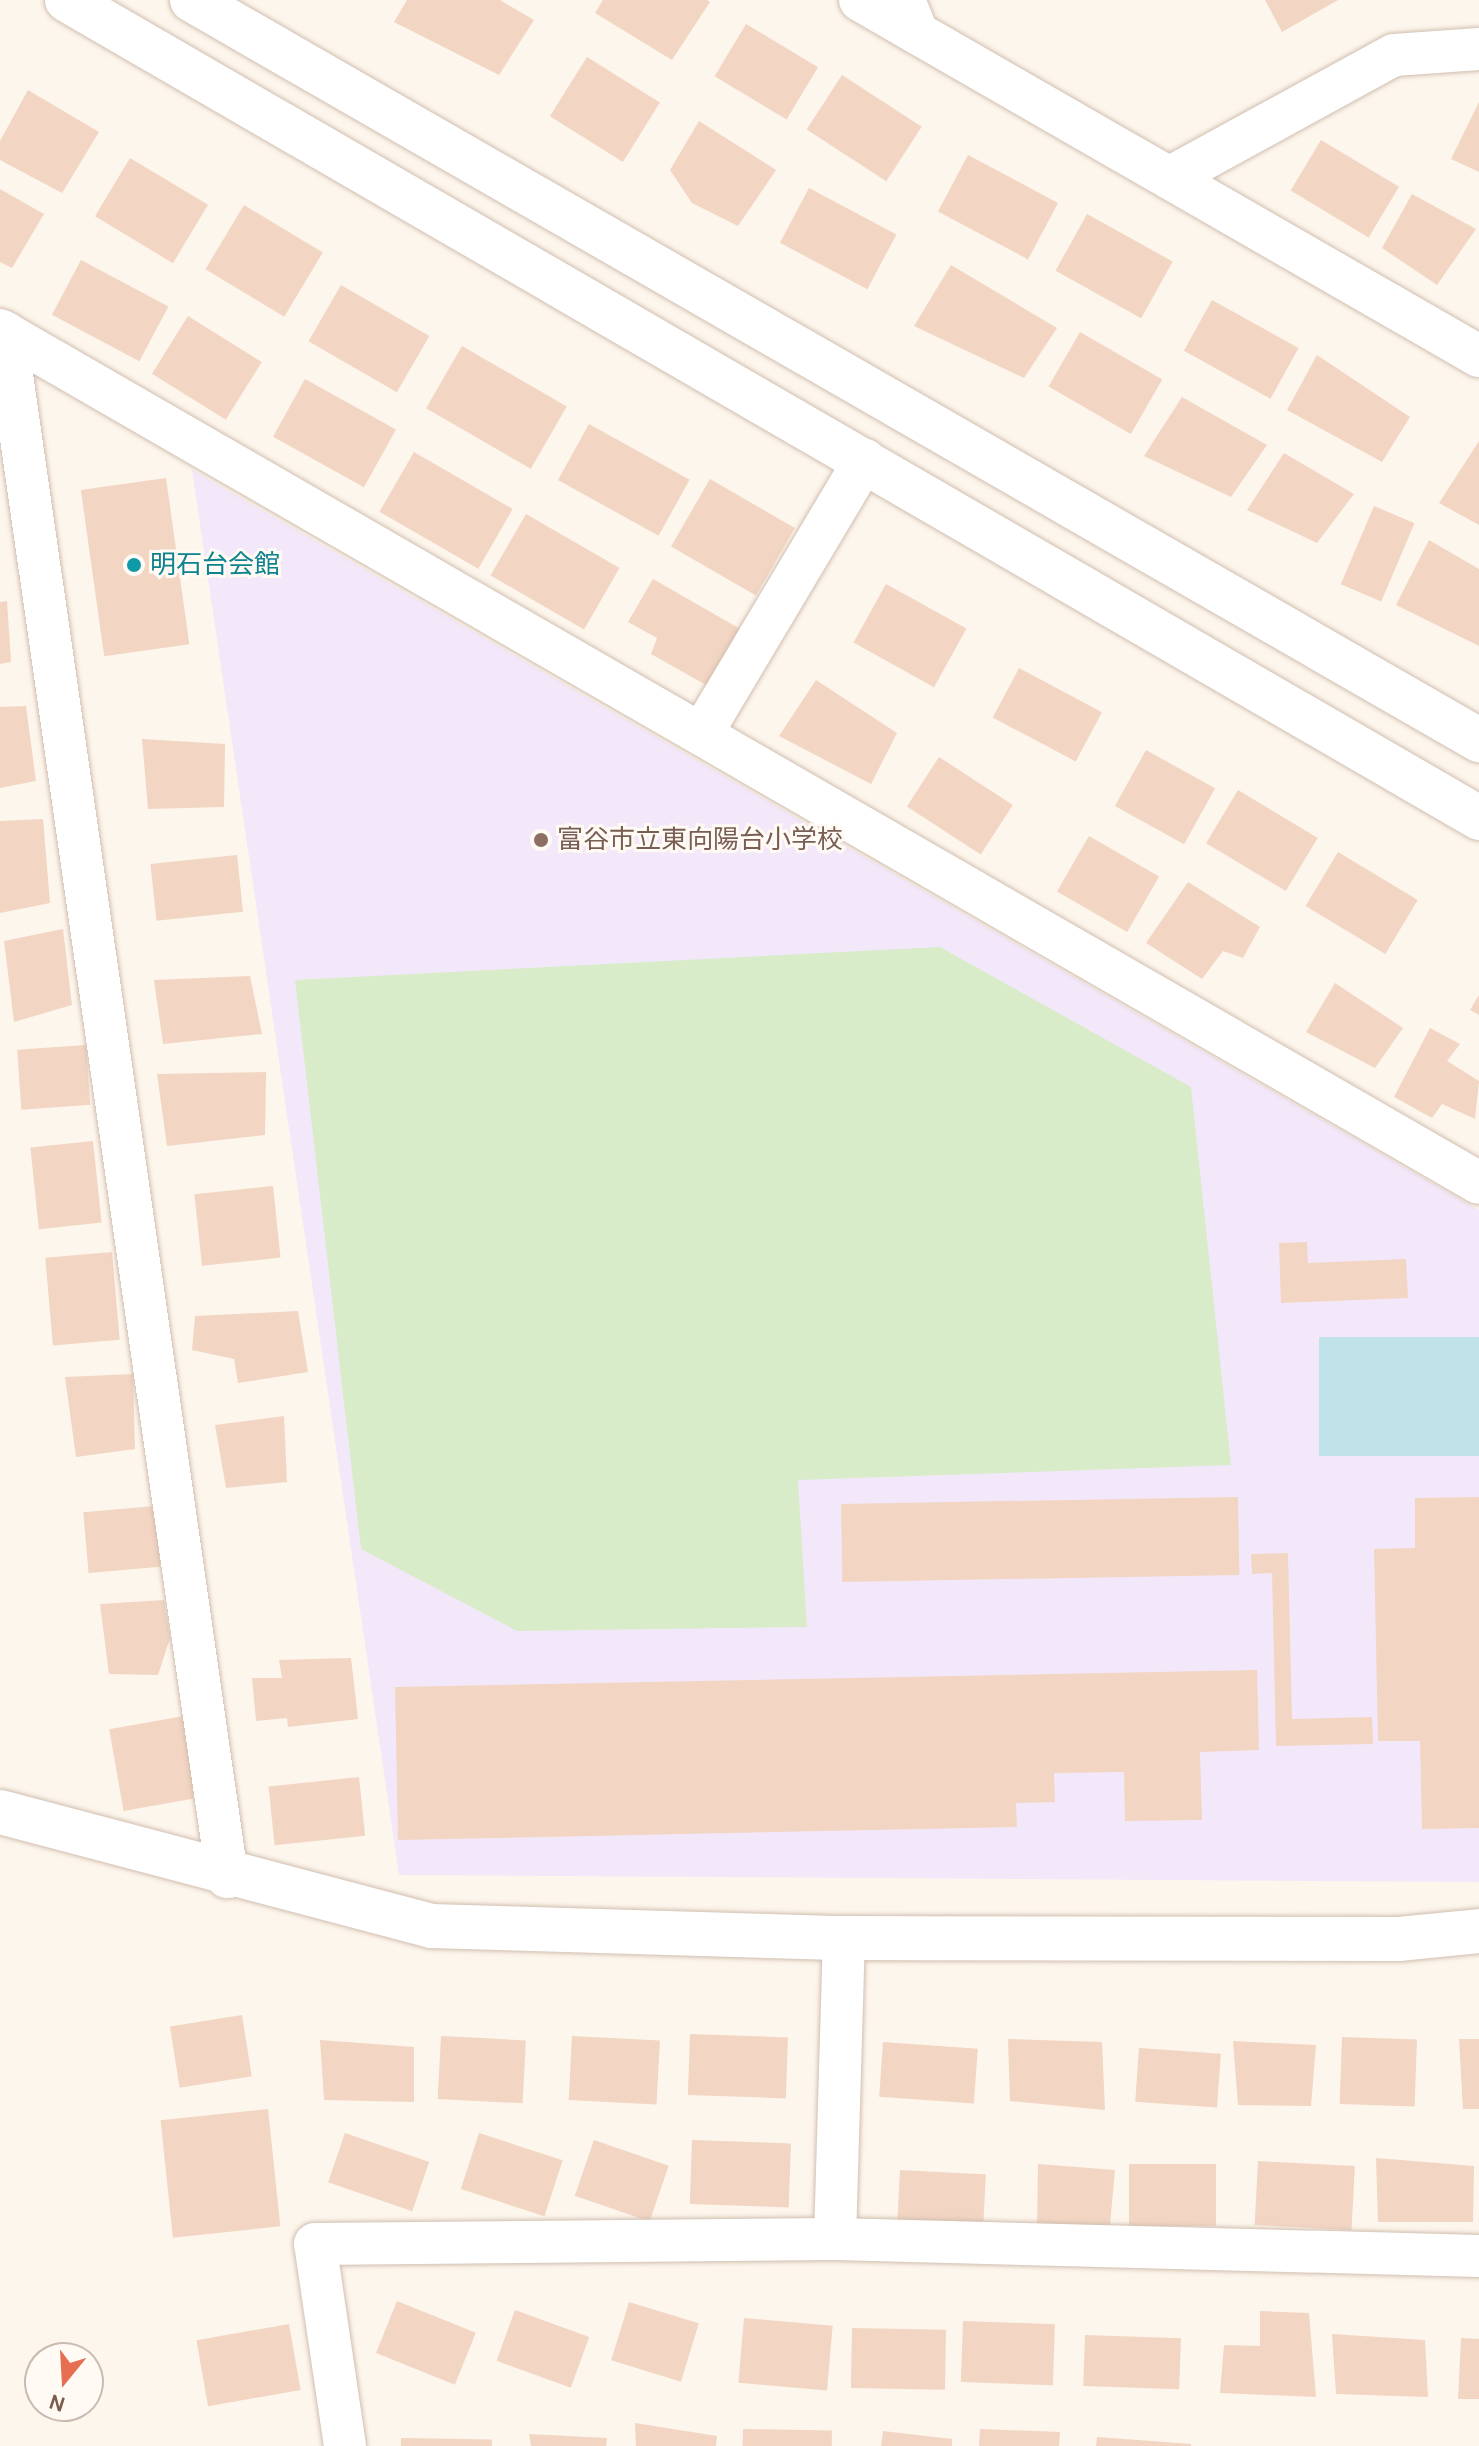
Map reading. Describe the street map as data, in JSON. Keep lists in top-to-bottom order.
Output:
{
  "places": ["明石台会館", "富谷市立東向陽台小学校"],
  "north": "bottom"
}
